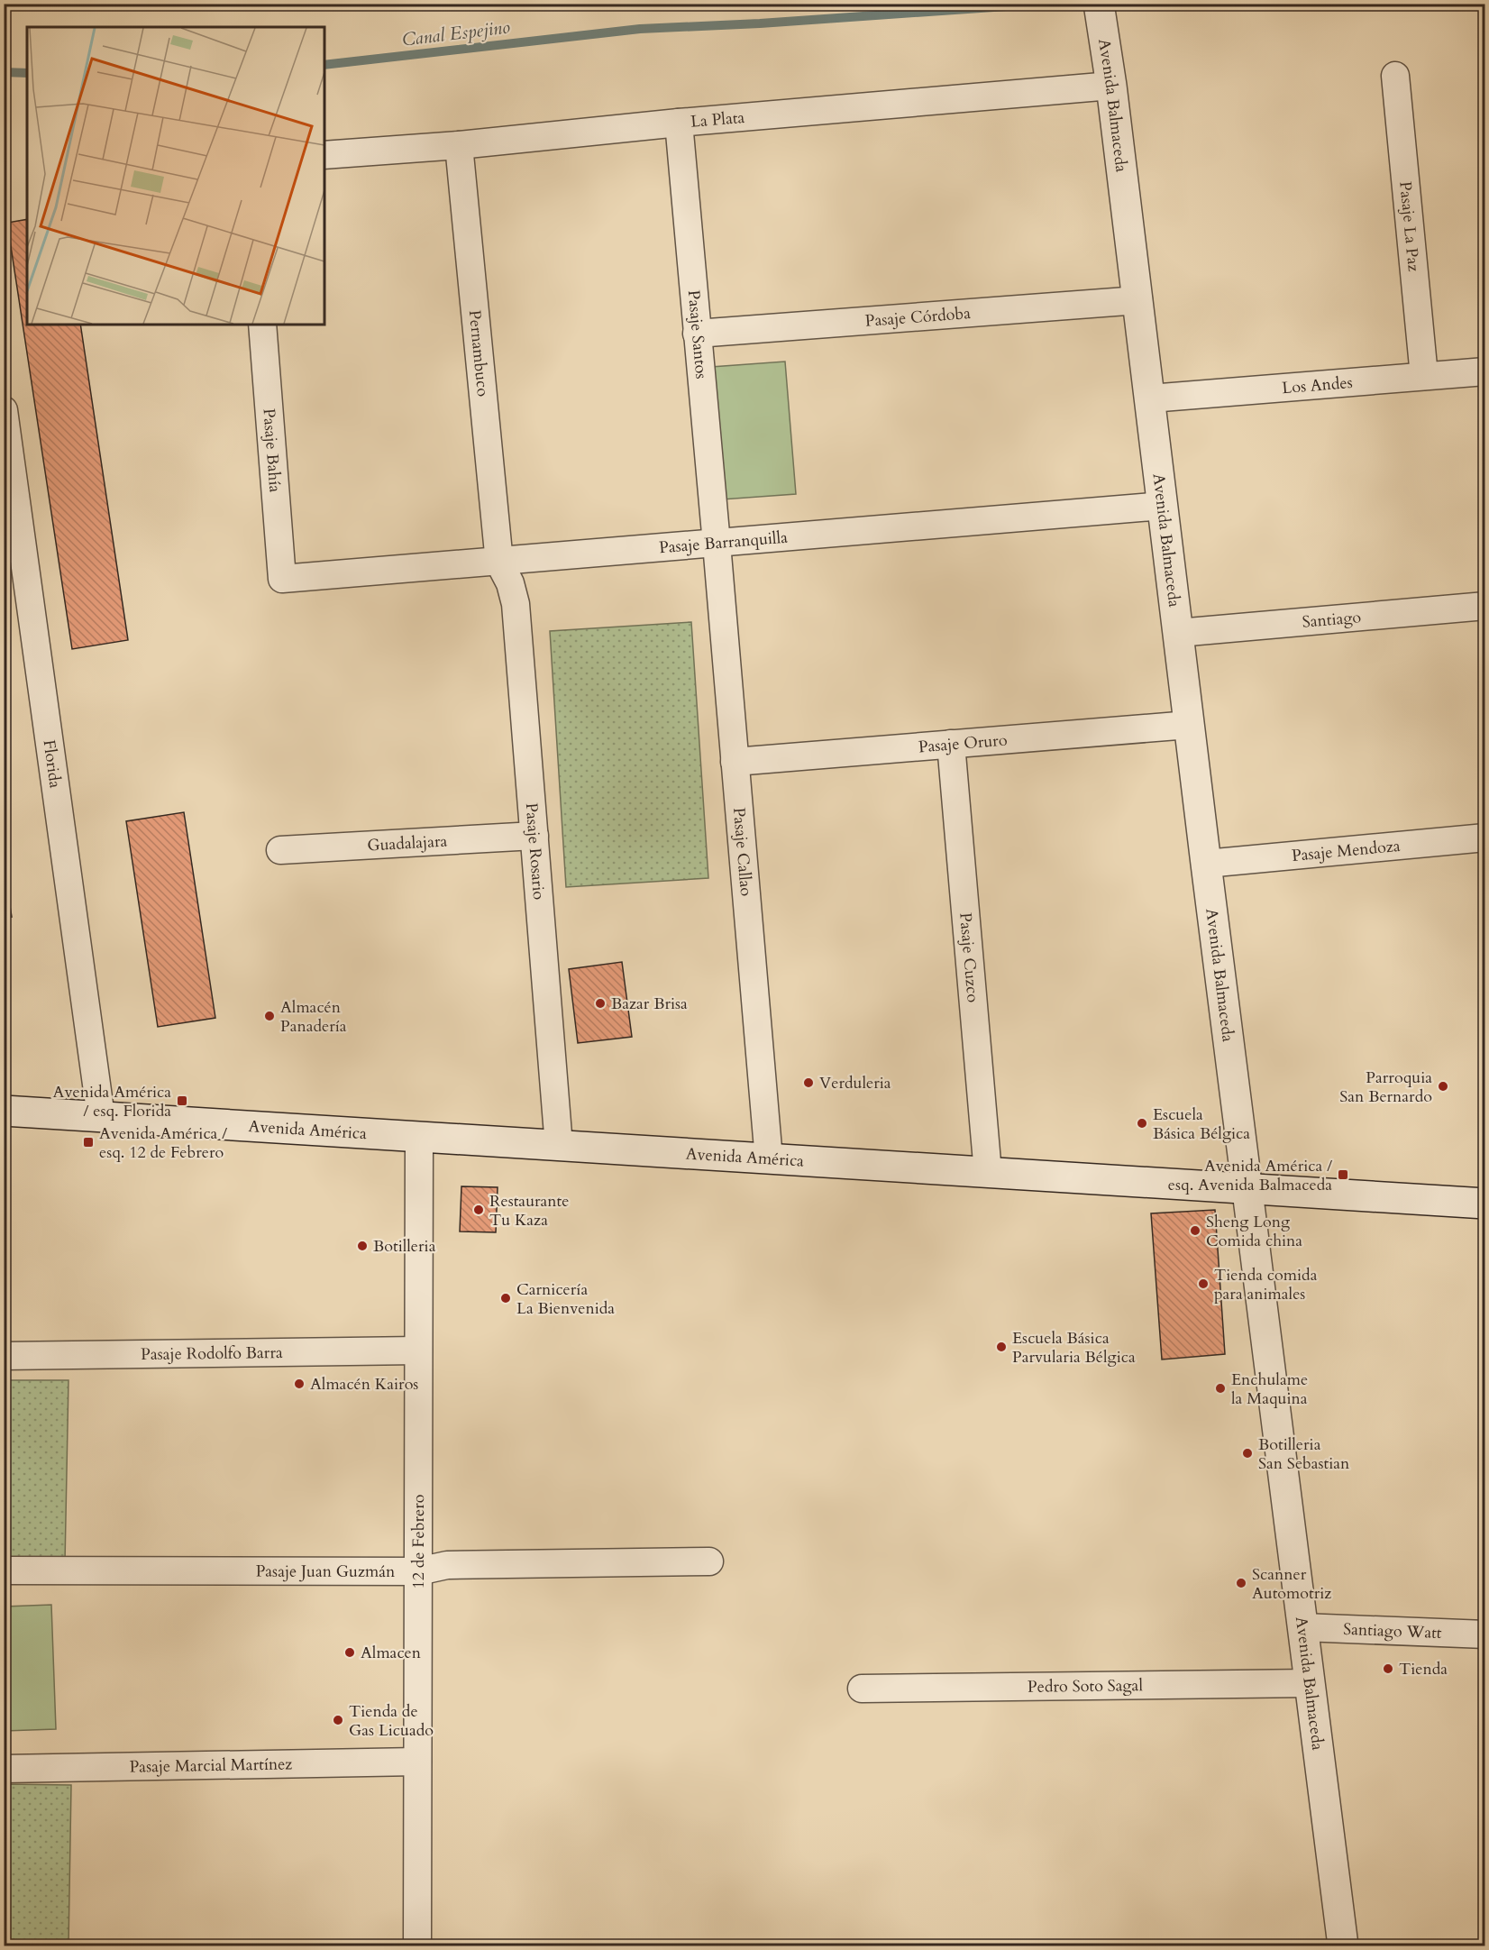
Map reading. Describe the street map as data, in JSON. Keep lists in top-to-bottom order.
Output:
{
  "streets": {
    "street": [
      "Avenida Balmaceda",
      "La Plata",
      "Pasaje La Paz",
      "Pasaje Córdoba",
      "Pasaje Santos",
      "Pernambuco",
      "Los Andes",
      "Pasaje Bahía",
      "Pasaje Barranquilla",
      "Santiago",
      "Pasaje Oruro",
      "Florida",
      "Guadalajara",
      "Pasaje Callao",
      "Pasaje Mendoza",
      "Pasaje Rosario",
      "Pasaje Cuzco",
      "Avenida América",
      "Pasaje Rodolfo Barra",
      "12 de Febrero",
      "Pasaje Juan Guzmán",
      "Santiago Watt",
      "Pedro Soto Sagal",
      "Pasaje Marcial Martínez"
    ]
  },
  "crossings": [
    ["Avenida Balmaceda", "La Plata"],
    ["Avenida Balmaceda", "Pasaje Córdoba"],
    ["Avenida Balmaceda", "Los Andes"],
    ["Avenida Balmaceda", "Pasaje Barranquilla"],
    ["Avenida Balmaceda", "Santiago"],
    ["Avenida Balmaceda", "Pasaje Oruro"],
    ["Avenida Balmaceda", "Pasaje Mendoza"],
    ["Avenida Balmaceda", "Avenida América"],
    ["Avenida Balmaceda", "Santiago Watt"],
    ["Avenida Balmaceda", "Pedro Soto Sagal"],
    ["La Plata", "Pasaje Santos"],
    ["La Plata", "Pernambuco"],
    ["Pasaje La Paz", "Los Andes"],
    ["Pasaje Córdoba", "Pasaje Santos"],
    ["Pasaje Santos", "Pasaje Barranquilla"],
    ["Pasaje Santos", "Pasaje Callao"],
    ["Pernambuco", "Pasaje Barranquilla"],
    ["Pernambuco", "Pasaje Rosario"],
    ["Pasaje Bahía", "Pasaje Barranquilla"],
    ["Pasaje Barranquilla", "Pasaje Callao"],
    ["Pasaje Barranquilla", "Pasaje Rosario"],
    ["Pasaje Oruro", "Pasaje Callao"],
    ["Pasaje Oruro", "Pasaje Cuzco"],
    ["Florida", "Avenida América"],
    ["Guadalajara", "Pasaje Rosario"],
    ["Pasaje Callao", "Avenida América"],
    ["Pasaje Rosario", "Avenida América"],
    ["Pasaje Cuzco", "Avenida América"],
    ["Avenida América", "12 de Febrero"],
    ["Pasaje Rodolfo Barra", "12 de Febrero"],
    ["12 de Febrero", "Pasaje Juan Guzmán"],
    ["12 de Febrero", "Pasaje Marcial Martínez"]
  ],
  "water": ["Canal Espejino"],
  "places": {
    "other": [
      "Bazar Brisa",
      "Almacén Panadería",
      "Verduleria",
      "Parroquia San Bernardo",
      "Escuela Básica Bélgica",
      "Restaurante Tu Kaza",
      "Sheng Long Comida china",
      "Botilleria",
      "Tienda comida para animales",
      "Carnicería La Bienvenida",
      "Escuela Básica Parvularia Bélgica",
      "Almacén Kairos",
      "Enchulame la Maquina",
      "Botilleria San Sebastian",
      "Scanner Automotriz",
      "Almacen",
      "Tienda",
      "Tienda de Gas Licuado"
    ],
    "transit": ["Avenida América / esq. Florida", "Avenida América / esq. 12 de Febrero", "Avenida América / esq. Avenida Balmaceda"]
  }
}
